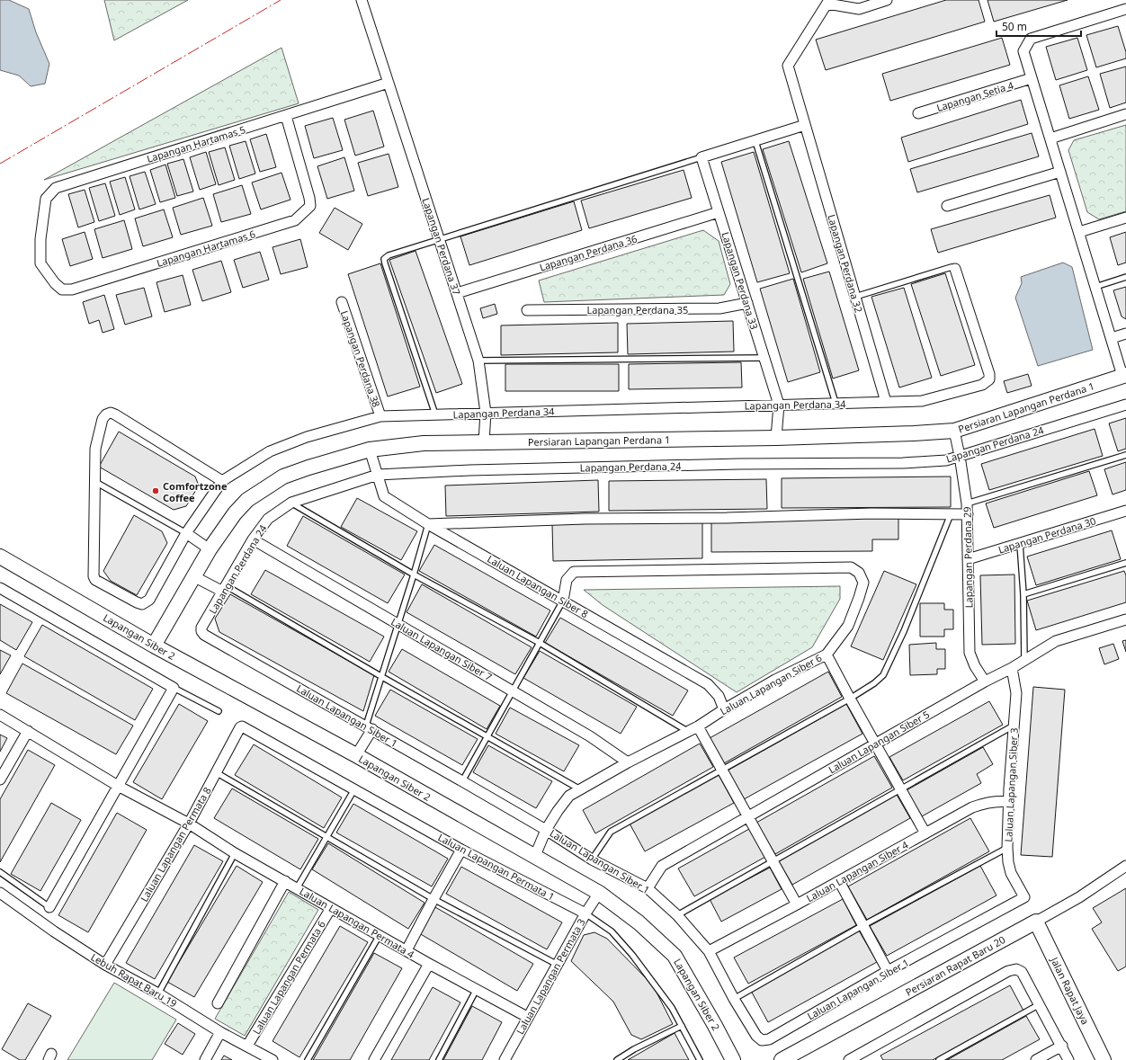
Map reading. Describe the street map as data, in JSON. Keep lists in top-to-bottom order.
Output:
{
  "streets": {
    "street": [
      "Lapangan Setia 4",
      "Lapangan Hartamas 5",
      "Lapangan Perdana 37",
      "Lapangan Hartamas 6",
      "Lapangan Perdana 36",
      "Lapangan Perdana 32",
      "Lapangan Perdana 33",
      "Lapangan Perdana 35",
      "Lapangan Perdana 38",
      "Lapangan Perdana 34",
      "Persiaran Lapangan Perdana 1",
      "Lapangan Perdana 24",
      "Lapangan Perdana 30",
      "Lapangan Perdana 29",
      "Laluan Lapangan Siber 8",
      "Lapangan Siber 2",
      "Laluan Lapangan Siber 7",
      "Laluan Lapangan Siber 6",
      "Laluan Lapangan Siber 1",
      "Laluan Lapangan Siber 5",
      "Laluan Lapangan Siber 3",
      "Laluan Lapangan Permata 8",
      "Laluan Lapangan Permata 1",
      "Laluan Lapangan Siber 4",
      "Laluan Lapangan Permata 4",
      "Persiaran Rapat Baru 20",
      "Laluan Lapangan Permata 3",
      "Laluan Lapangan Permata 6",
      "Lebuh Rapat Baru 19",
      "Jalan Rapat Jaya"
    ]
  },
  "crossings": [
    ["Lapangan Hartamas 5", "Lapangan Perdana 37"],
    ["Lapangan Hartamas 5", "Lapangan Hartamas 6"],
    ["Lapangan Perdana 37", "Lapangan Perdana 36"],
    ["Lapangan Perdana 37", "Lapangan Perdana 34"],
    ["Lapangan Perdana 37", "Persiaran Lapangan Perdana 1"],
    ["Lapangan Perdana 36", "Lapangan Perdana 33"],
    ["Lapangan Perdana 32", "Lapangan Perdana 34"],
    ["Lapangan Perdana 33", "Lapangan Perdana 35"],
    ["Lapangan Perdana 33", "Lapangan Perdana 34"],
    ["Lapangan Perdana 38", "Lapangan Perdana 34"],
    ["Persiaran Lapangan Perdana 1", "Lapangan Perdana 29"],
    ["Persiaran Lapangan Perdana 1", "Laluan Lapangan Siber 8"],
    ["Persiaran Lapangan Perdana 1", "Lapangan Siber 2"],
    ["Lapangan Perdana 24", "Lapangan Perdana 29"],
    ["Lapangan Perdana 24", "Laluan Lapangan Siber 8"],
    ["Lapangan Perdana 24", "Laluan Lapangan Siber 7"],
    ["Lapangan Perdana 24", "Laluan Lapangan Siber 1"],
    ["Lapangan Perdana 30", "Lapangan Perdana 29"],
    ["Lapangan Perdana 29", "Laluan Lapangan Siber 5"],
    ["Laluan Lapangan Siber 8", "Laluan Lapangan Siber 6"],
    ["Lapangan Siber 2", "Laluan Lapangan Siber 6"],
    ["Lapangan Siber 2", "Laluan Lapangan Permata 3"],
    ["Laluan Lapangan Siber 7", "Laluan Lapangan Siber 6"],
    ["Laluan Lapangan Siber 6", "Laluan Lapangan Siber 1"],
    ["Laluan Lapangan Siber 1", "Laluan Lapangan Siber 5"],
    ["Laluan Lapangan Siber 1", "Laluan Lapangan Siber 3"],
    ["Laluan Lapangan Siber 1", "Laluan Lapangan Siber 4"],
    ["Laluan Lapangan Siber 5", "Laluan Lapangan Siber 3"],
    ["Laluan Lapangan Siber 3", "Laluan Lapangan Siber 4"],
    ["Laluan Lapangan Permata 8", "Laluan Lapangan Permata 1"],
    ["Laluan Lapangan Permata 8", "Laluan Lapangan Permata 4"],
    ["Laluan Lapangan Permata 8", "Lebuh Rapat Baru 19"],
    ["Laluan Lapangan Permata 1", "Laluan Lapangan Permata 3"],
    ["Laluan Lapangan Permata 4", "Laluan Lapangan Permata 3"],
    ["Laluan Lapangan Permata 4", "Laluan Lapangan Permata 6"],
    ["Persiaran Rapat Baru 20", "Jalan Rapat Jaya"],
    ["Laluan Lapangan Permata 6", "Lebuh Rapat Baru 19"]
  ],
  "places": ["Comfortzone Coffee"],
  "scale_bar": "50 m"
}
